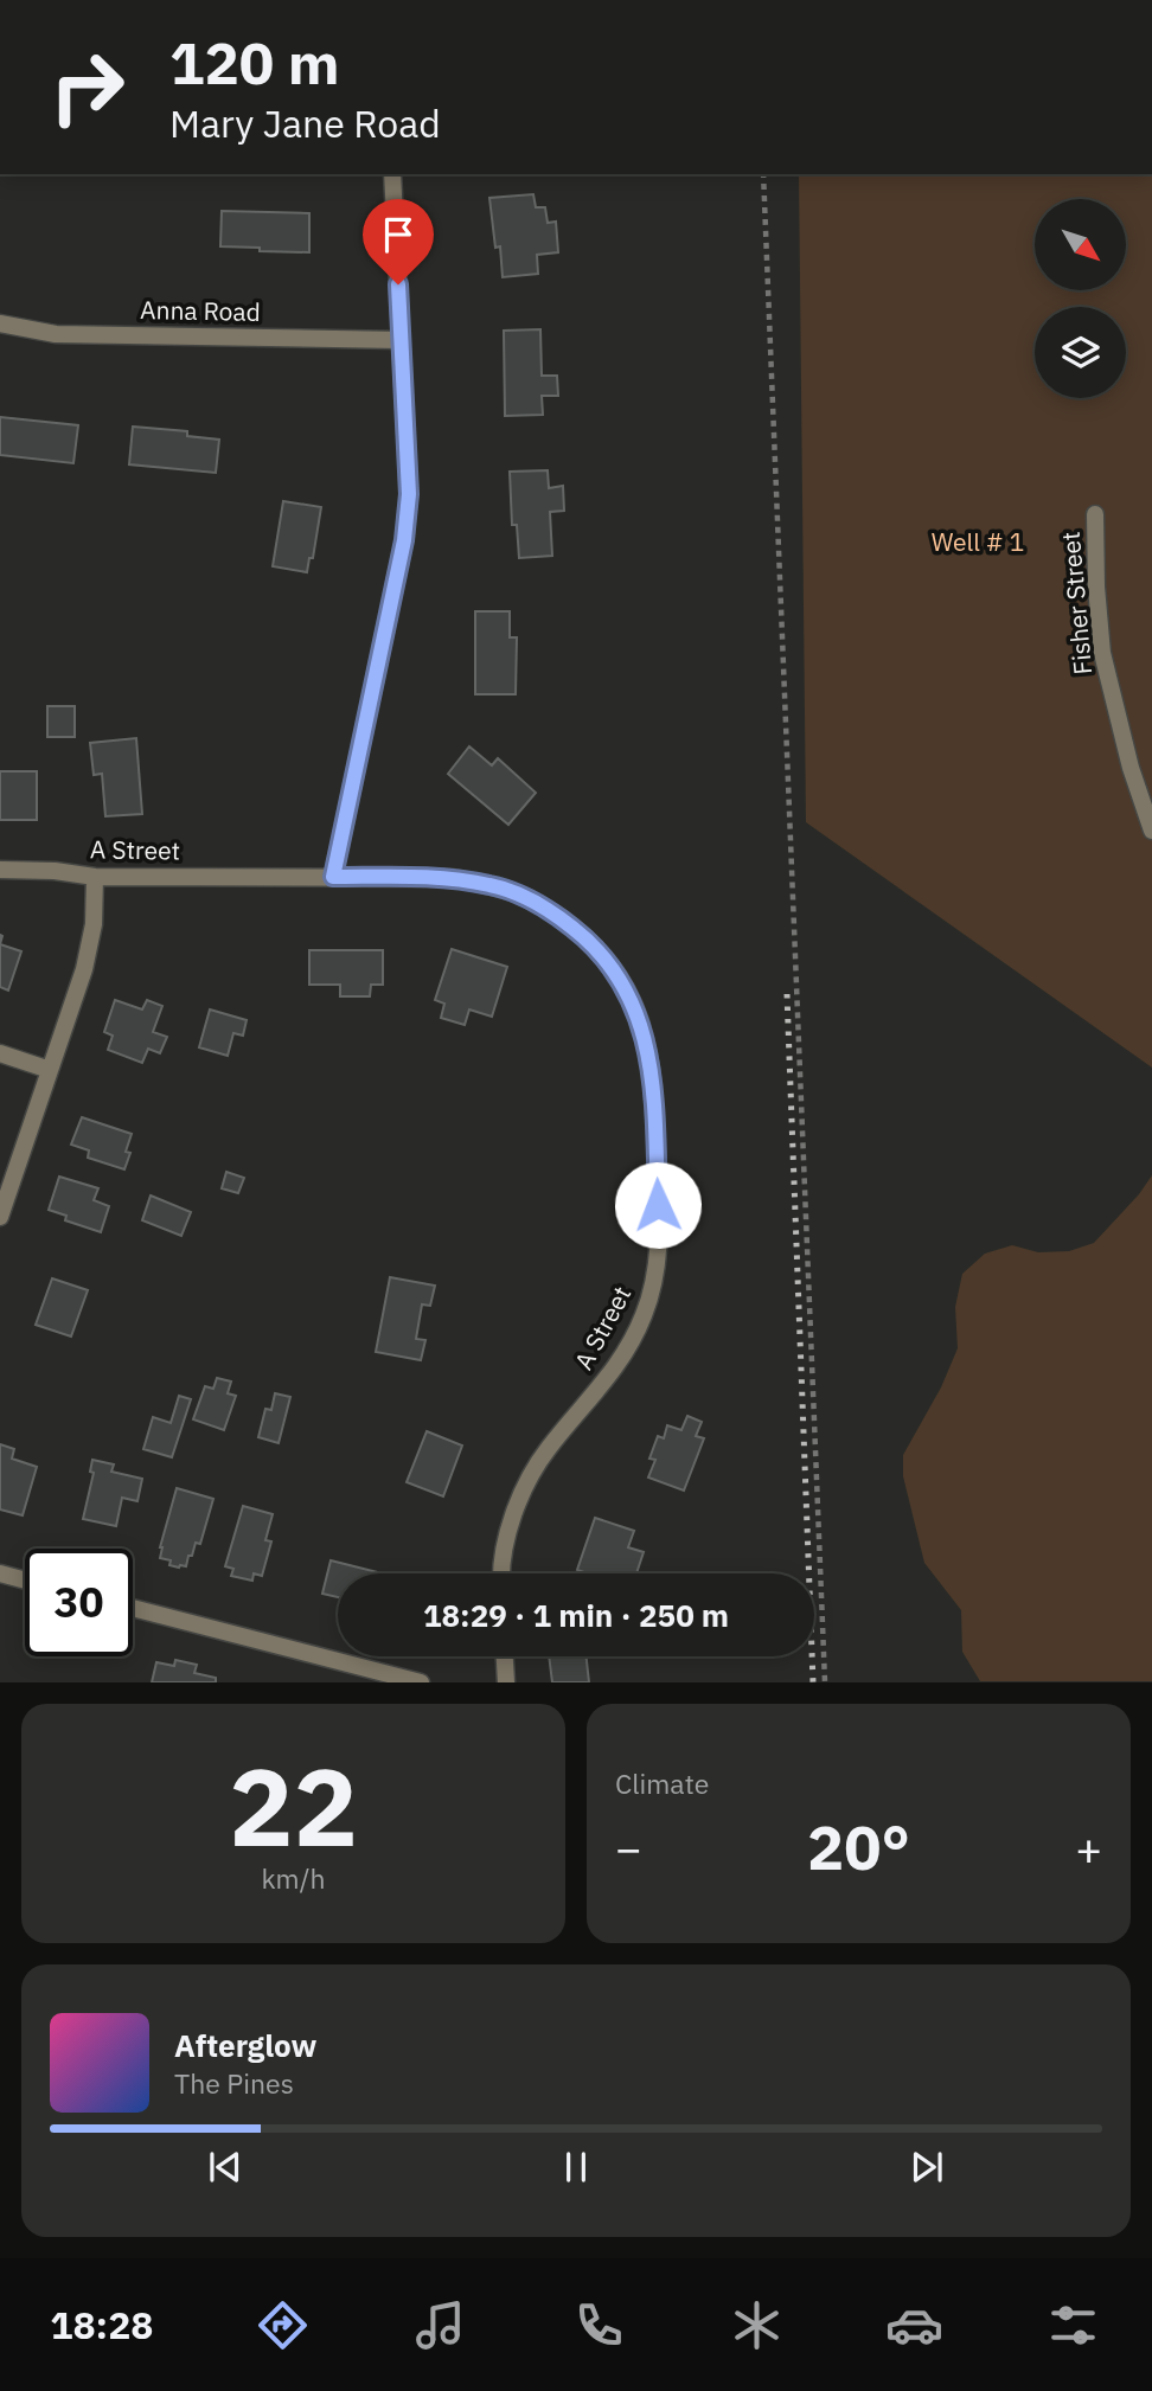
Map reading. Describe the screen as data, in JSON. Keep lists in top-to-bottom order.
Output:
{
  "streets": {
    "street": ["Anna Road", "Fisher Street", "A Street"]
  },
  "parks": ["Well # 1"],
  "north": "bottom right",
  "page": {
    "turn": ["120 m", "Mary Jane Road"],
    "limit": "30",
    "trip": "18:29 · 1 min · 250 m",
    "tile": [
      ["22", "km/h"],
      "Climate"
    ],
    "heat": ["−", "20°", "+"],
    "song": ["Afterglow", "The Pines"],
    "tabs": "18:28"
  }
}
